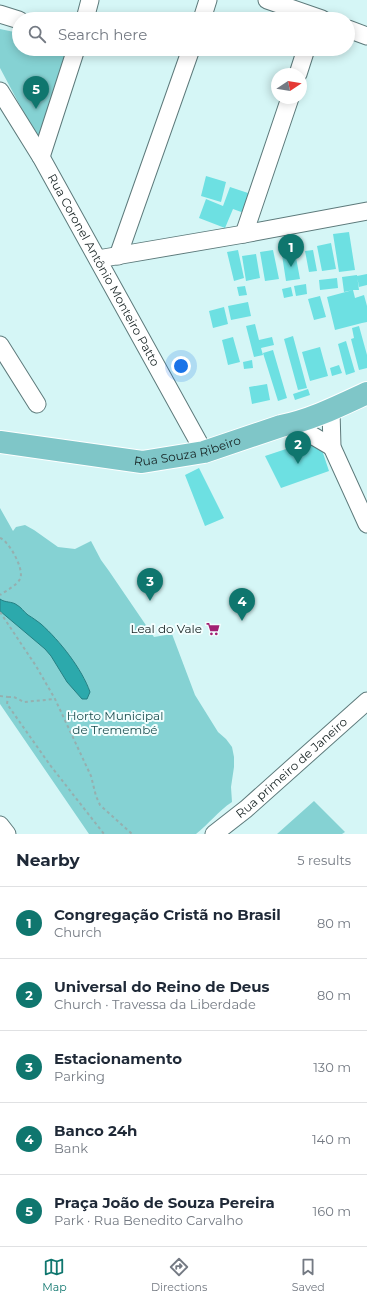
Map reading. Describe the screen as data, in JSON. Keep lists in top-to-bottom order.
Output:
{
  "streets": {
    "main road": ["Rua Souza Ribeiro"],
    "street": ["Rua Coronel Antônio Monteiro Patto", "Rua primeiro de Janeiro"]
  },
  "crossings": [
    ["Rua Coronel Antônio Monteiro Patto", "Rua Souza Ribeiro"]
  ],
  "parks": ["Horto Municipal de Tremembé"],
  "places": {
    "supermarket": ["Leal do Vale"]
  },
  "north": "right",
  "page": {
    "search": "Search here",
    "pins": [
      "5",
      "1",
      "2",
      "3",
      "4"
    ],
    "heading": ["Nearby", "5 results"],
    "list": [
      {
        "mark": "1",
        "name": "Congregação Cristã no Brasil",
        "note": "Church",
        "value": "80 m"
      },
      {
        "mark": "2",
        "name": "Universal do Reino de Deus",
        "note": "Church · Travessa da Liberdade",
        "value": "80 m"
      },
      {
        "mark": "3",
        "name": "Estacionamento",
        "note": "Parking",
        "value": "130 m"
      },
      {
        "mark": "4",
        "name": "Banco 24h",
        "note": "Bank",
        "value": "140 m"
      },
      {
        "mark": "5",
        "name": "Praça João de Souza Pereira",
        "note": "Park · Rua Benedito Carvalho",
        "value": "160 m"
      }
    ],
    "nav": ["Map", "Directions", "Saved"]
  }
}
